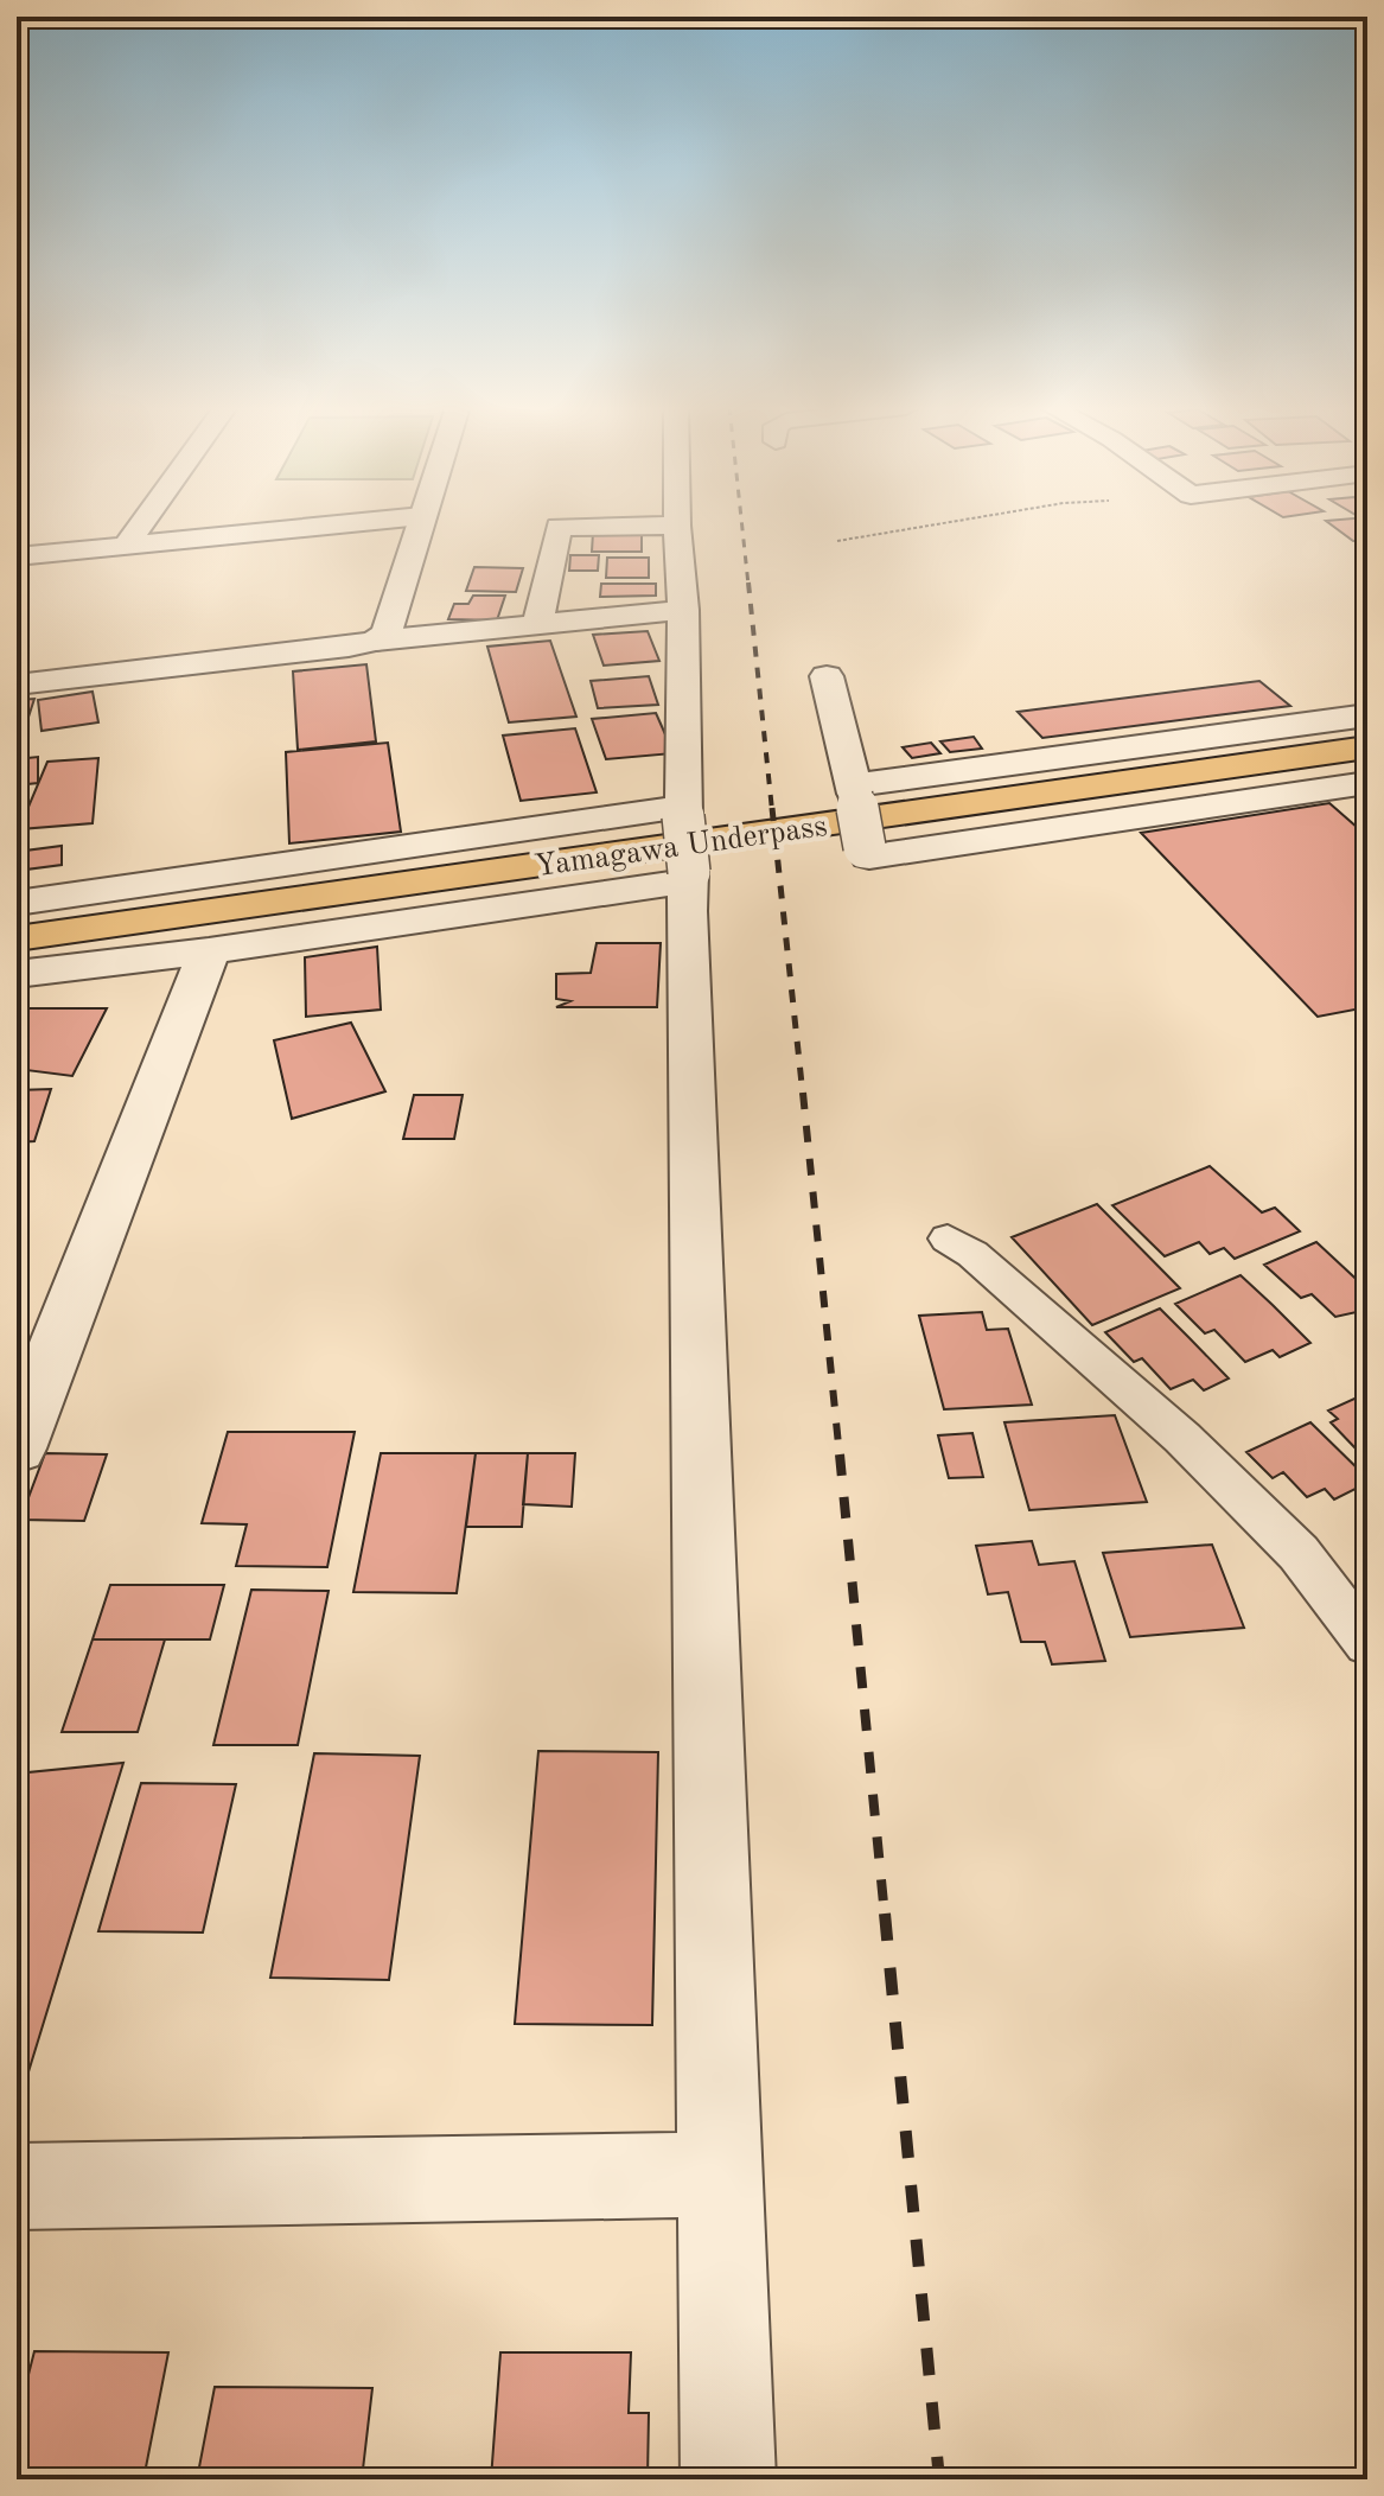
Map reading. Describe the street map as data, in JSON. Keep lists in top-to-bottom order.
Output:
{
  "streets": {
    "main road": ["Yamagawa Underpass"]
  }
}
